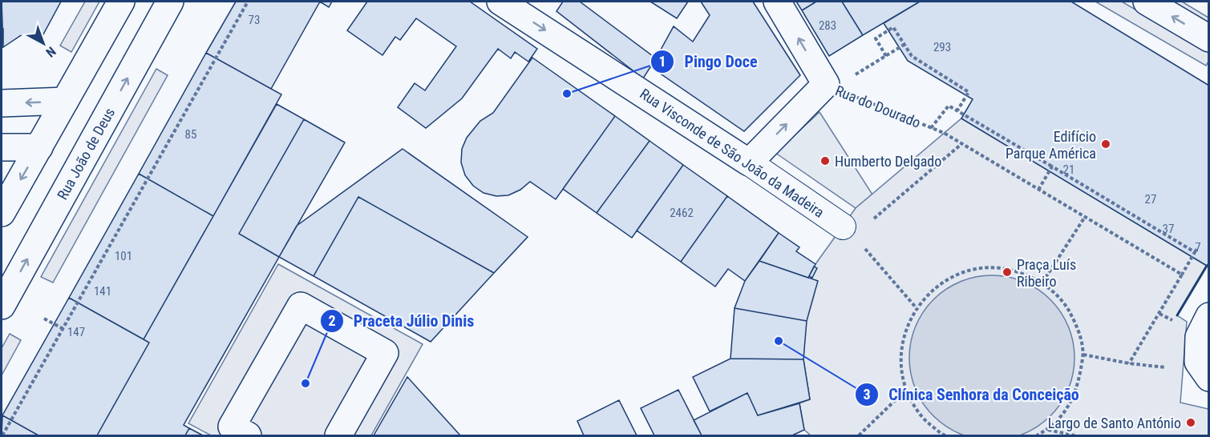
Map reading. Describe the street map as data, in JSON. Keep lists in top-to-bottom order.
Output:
{
  "streets": {
    "street": ["Rua do Dourado", "Rua Visconde de São João da Madeira", "Rua João de Deus"]
  },
  "crossings": [
    ["Rua do Dourado", "Rua Visconde de São João da Madeira"]
  ],
  "one_way": ["Rua Visconde de São João da Madeira"],
  "places": [
    "Pingo Doce",
    "Edifício Parque América",
    "Humberto Delgado",
    "Praça Luís Ribeiro",
    "Clínica Senhora da Conceição",
    "Praceta Júlio Dinis",
    "Largo de Santo António"
  ],
  "house_numbers": [
    "73",
    "283",
    "293",
    "85",
    "21",
    "27",
    "2462",
    "37",
    "7",
    "101",
    "141",
    "147"
  ],
  "north": "bottom right"
}
